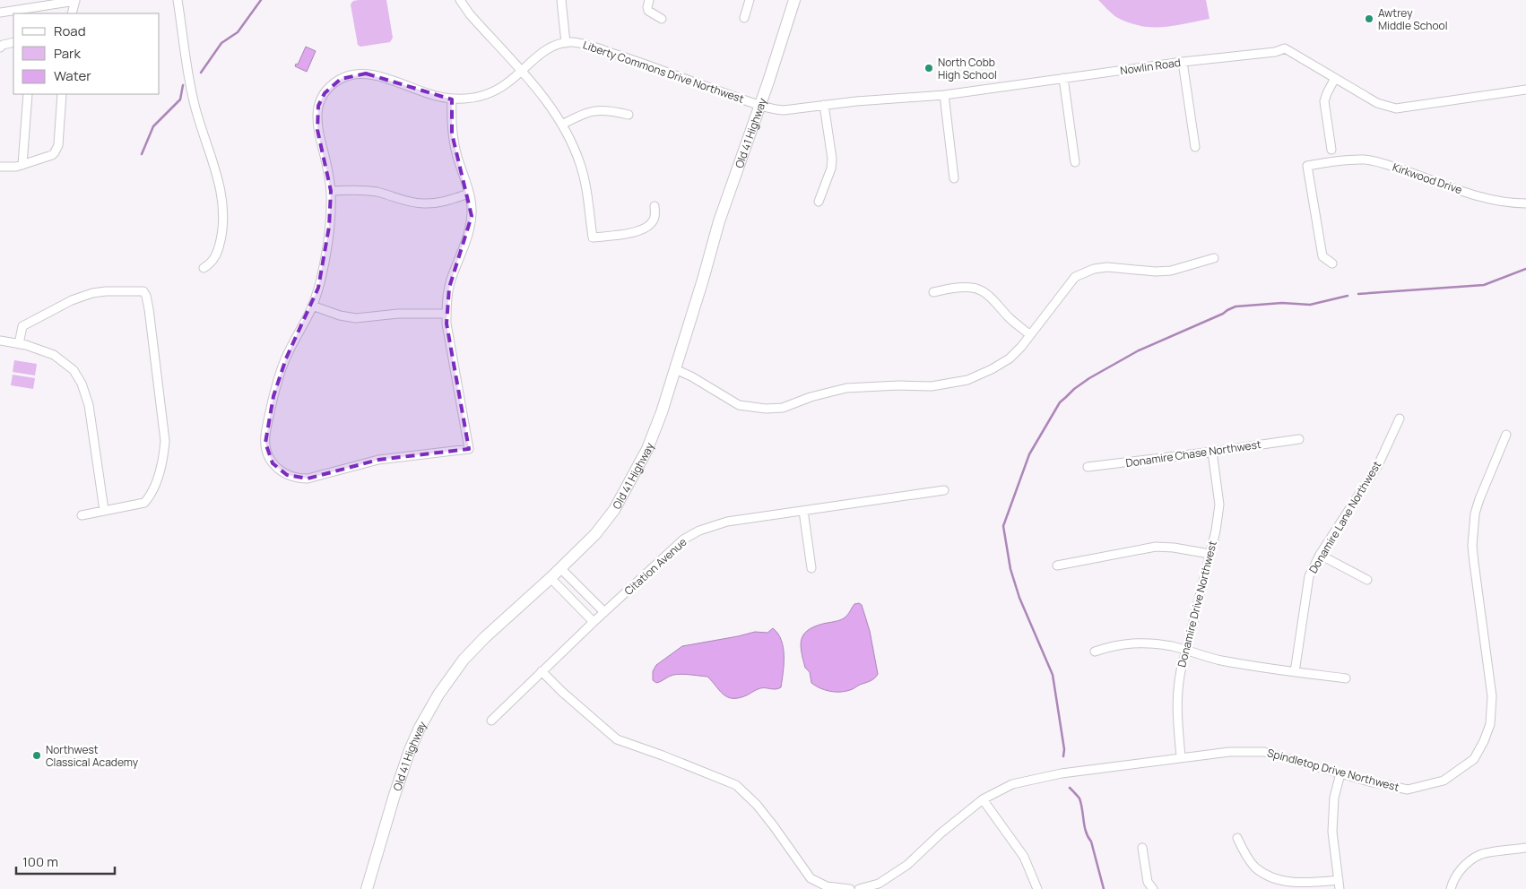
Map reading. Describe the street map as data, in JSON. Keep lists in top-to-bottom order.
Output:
{
  "streets": {
    "main road": ["Old 41 Highway"],
    "street": [
      "Nowlin Road",
      "Liberty Commons Drive Northwest",
      "Kirkwood Drive",
      "Donamire Chase Northwest",
      "Donamire Lane Northwest",
      "Citation Avenue",
      "Donamire Drive Northwest",
      "Spindletop Drive Northwest"
    ]
  },
  "crossings": [
    ["Nowlin Road", "Liberty Commons Drive Northwest"],
    ["Nowlin Road", "Old 41 Highway"],
    ["Liberty Commons Drive Northwest", "Old 41 Highway"],
    ["Donamire Chase Northwest", "Donamire Drive Northwest"],
    ["Donamire Drive Northwest", "Spindletop Drive Northwest"]
  ],
  "places": ["Awtrey Middle School", "North Cobb High School", "Northwest Classical Academy"],
  "legend": ["Road", "Park", "Water"],
  "scale_bar": "100 m"
}
